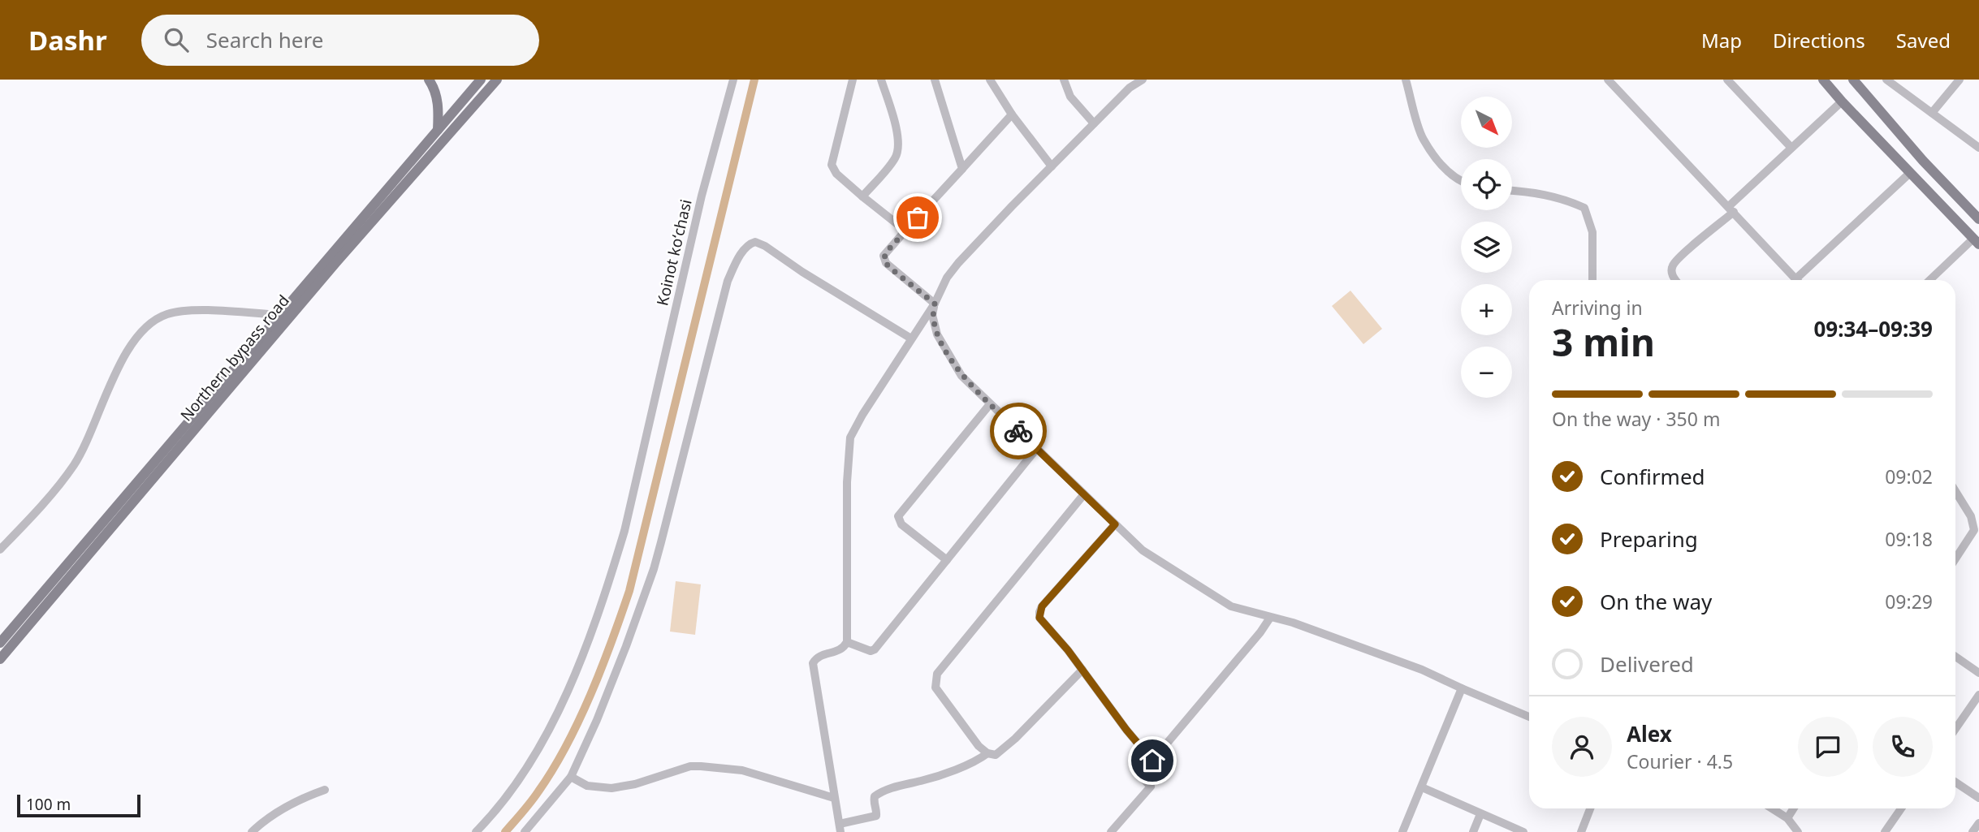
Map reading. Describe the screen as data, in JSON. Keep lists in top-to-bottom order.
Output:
{
  "streets": {
    "main road": ["Northern bypass road"],
    "street": ["Koinot koʻchasi"]
  },
  "scale_bar": "100 m",
  "north": "bottom right",
  "page": {
    "header": "Dashr",
    "search": "Search here",
    "nav": ["Map", "Directions", "Saved"],
    "map_buttons": ["+", "−"],
    "heading": ["3 min", "Arriving in", "09:34–09:39"],
    "panel": ["Alex", "Courier · 4.5"],
    "bar": "On the way · 350 m",
    "list": [
      ["Confirmed", "09:02"],
      ["Preparing", "09:18"],
      ["On the way", "09:29"],
      "Delivered"
    ],
    "scale": "100 m"
  }
}
